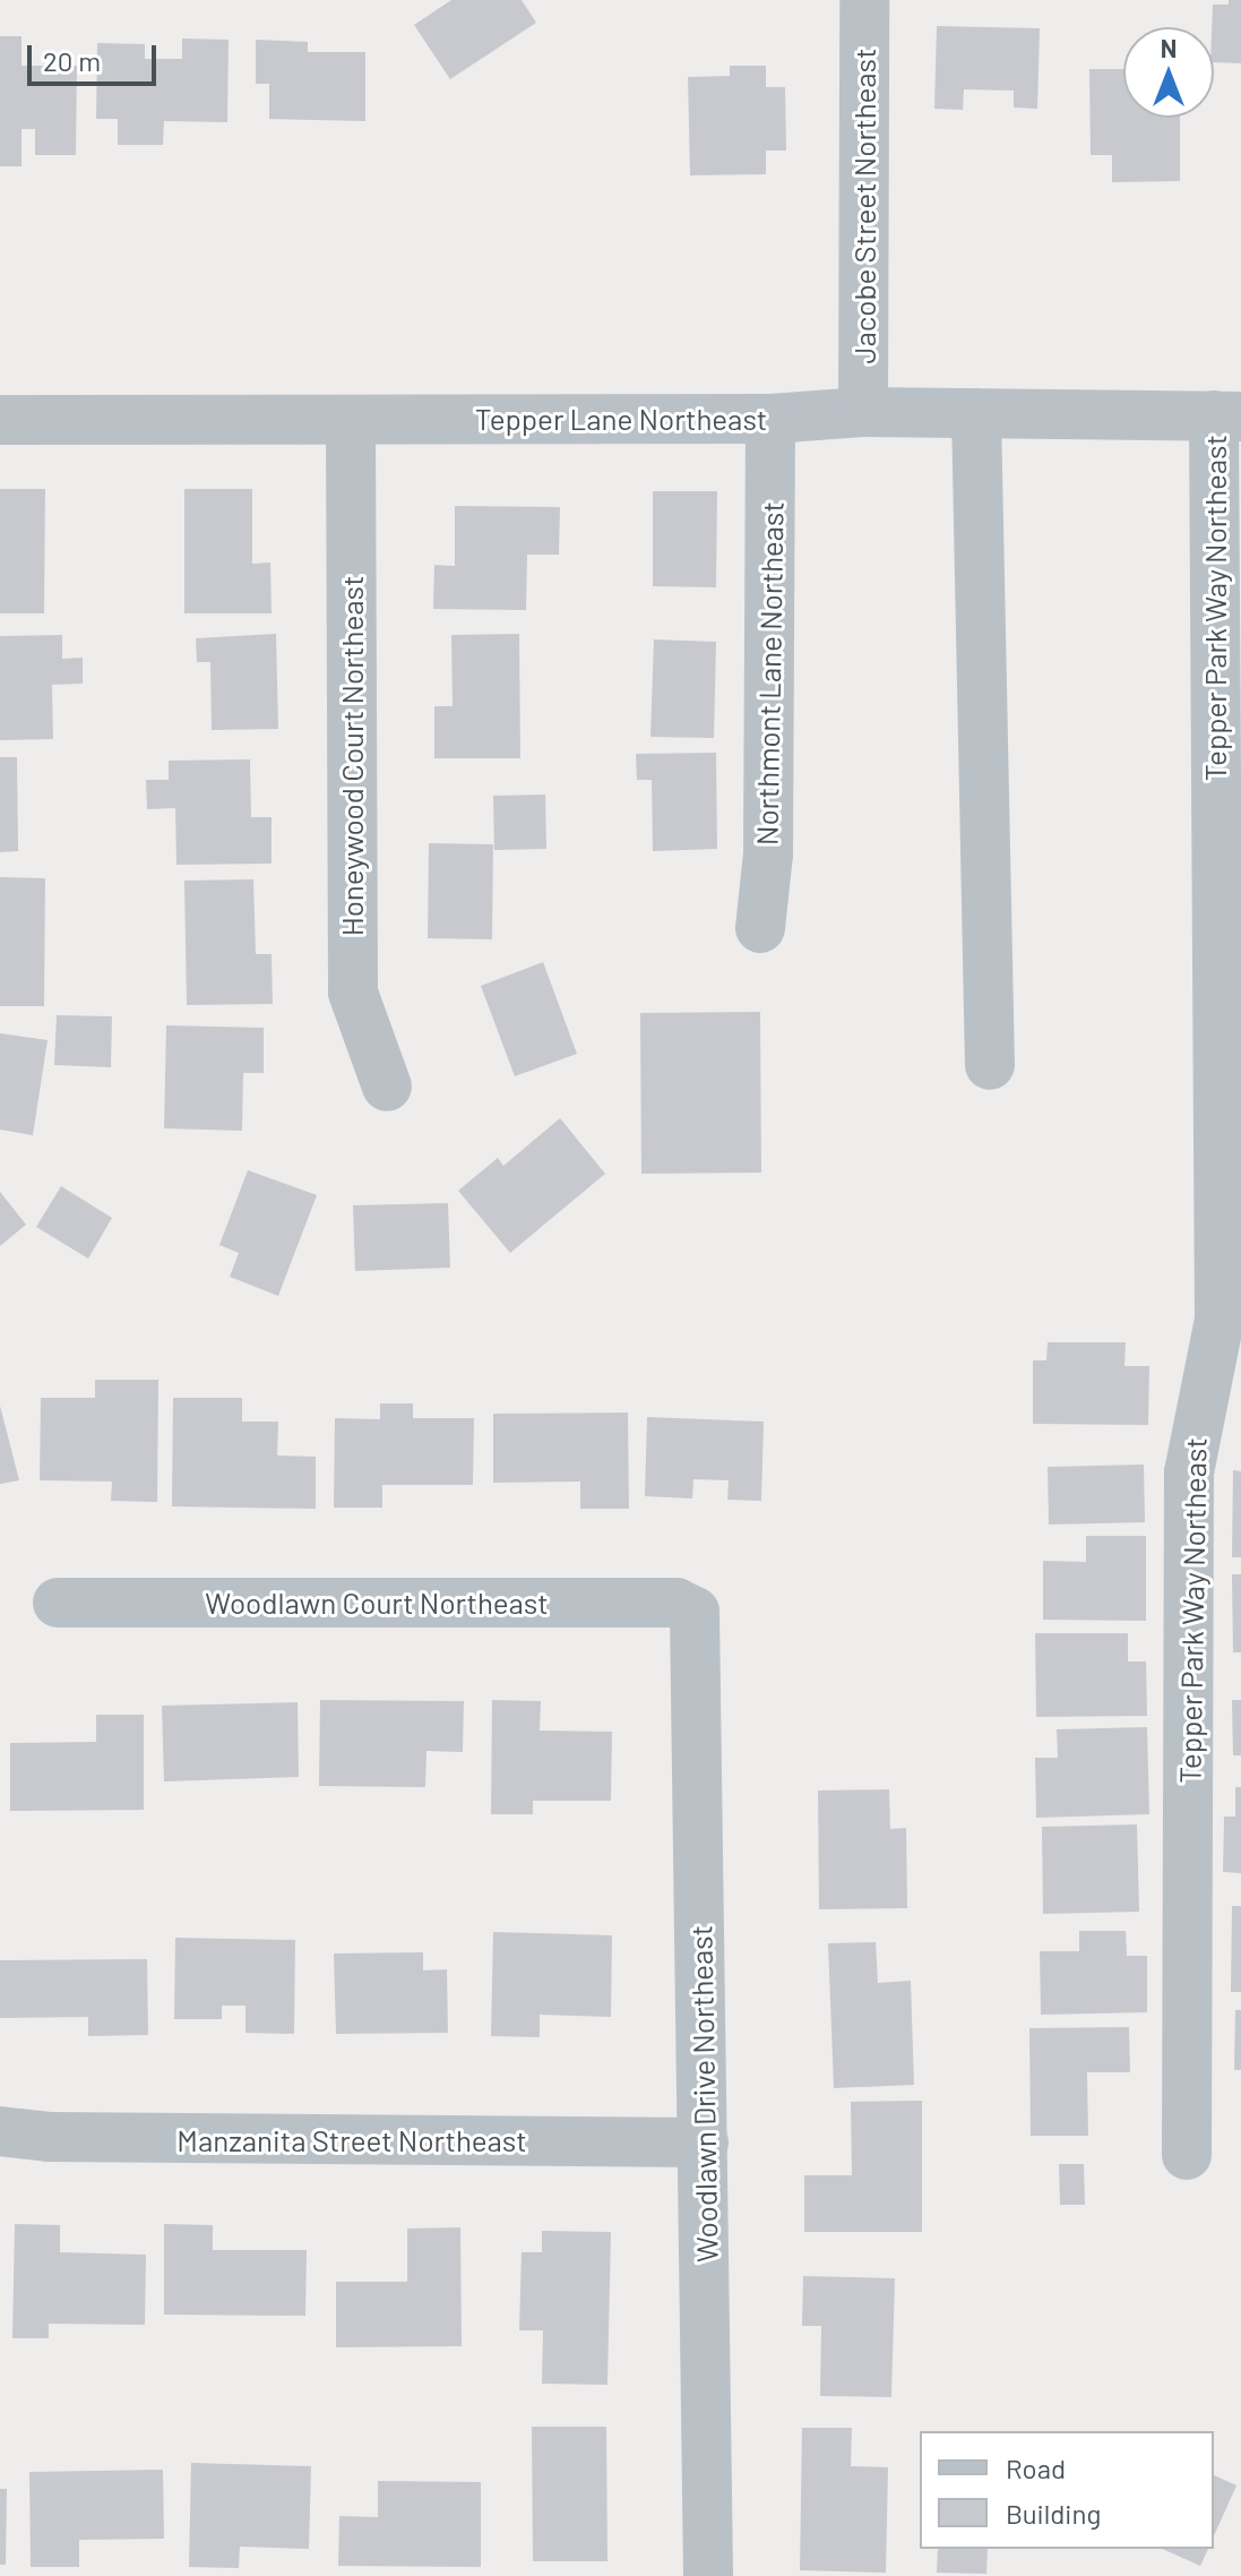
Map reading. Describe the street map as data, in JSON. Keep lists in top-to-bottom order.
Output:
{
  "streets": {
    "street": [
      "Jacobe Street Northeast",
      "Tepper Lane Northeast",
      "Tepper Park Way Northeast",
      "Northmont Lane Northeast",
      "Honeywood Court Northeast",
      "Woodlawn Court Northeast",
      "Woodlawn Drive Northeast",
      "Manzanita Street Northeast"
    ]
  },
  "crossings": [
    ["Jacobe Street Northeast", "Tepper Lane Northeast"],
    ["Tepper Lane Northeast", "Tepper Park Way Northeast"],
    ["Tepper Lane Northeast", "Northmont Lane Northeast"],
    ["Tepper Lane Northeast", "Honeywood Court Northeast"],
    ["Woodlawn Court Northeast", "Woodlawn Drive Northeast"],
    ["Woodlawn Drive Northeast", "Manzanita Street Northeast"]
  ],
  "legend": ["Road", "Building"],
  "scale_bar": "20 m",
  "north": "top"
}
